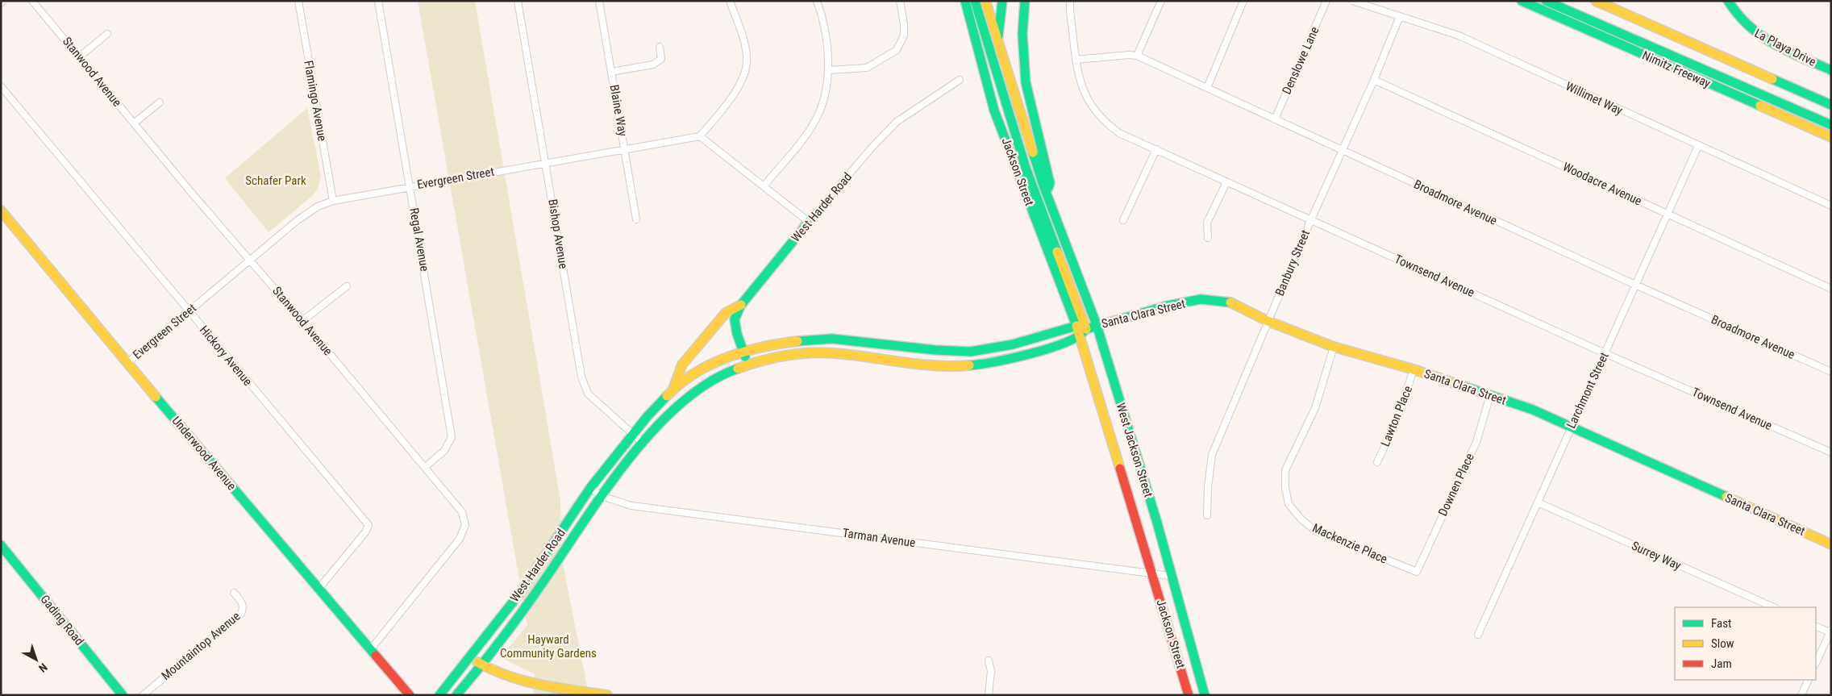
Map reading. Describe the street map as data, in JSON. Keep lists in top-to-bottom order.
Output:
{
  "streets": {
    "main road": [
      "La Playa Drive",
      "Nimitz Freeway",
      "Jackson Street",
      "West Harder Road",
      "Santa Clara Street",
      "West Jackson Street",
      "Underwood Avenue",
      "Gading Road"
    ],
    "street": [
      "Denslowe Lane",
      "Stanwood Avenue",
      "Willimet Way",
      "Flamingo Avenue",
      "Blaine Way",
      "Evergreen Street",
      "Woodacre Avenue",
      "Broadmore Avenue",
      "Bishop Avenue",
      "Regal Avenue",
      "Banbury Street",
      "Townsend Avenue",
      "Hickory Avenue",
      "Larchmont Street",
      "Lawton Place",
      "Downen Place",
      "Tarman Avenue",
      "Mackenzie Place",
      "Surrey Way",
      "Mountaintop Avenue"
    ]
  },
  "crossings": [
    ["Denslowe Lane", "Broadmore Avenue"],
    ["Stanwood Avenue", "Evergreen Street"],
    ["Stanwood Avenue", "Regal Avenue"],
    ["Stanwood Avenue", "Underwood Avenue"],
    ["Willimet Way", "Banbury Street"],
    ["Willimet Way", "Larchmont Street"],
    ["Flamingo Avenue", "Evergreen Street"],
    ["Blaine Way", "Evergreen Street"],
    ["Jackson Street", "Santa Clara Street"],
    ["Jackson Street", "West Jackson Street"],
    ["Jackson Street", "Tarman Avenue"],
    ["Evergreen Street", "Bishop Avenue"],
    ["Evergreen Street", "Regal Avenue"],
    ["Evergreen Street", "Hickory Avenue"],
    ["Evergreen Street", "Underwood Avenue"],
    ["Woodacre Avenue", "Banbury Street"],
    ["Woodacre Avenue", "Larchmont Street"],
    ["Broadmore Avenue", "Banbury Street"],
    ["Broadmore Avenue", "Townsend Avenue"],
    ["Broadmore Avenue", "Larchmont Street"],
    ["West Harder Road", "Bishop Avenue"],
    ["West Harder Road", "Tarman Avenue"],
    ["Banbury Street", "Townsend Avenue"],
    ["Banbury Street", "Santa Clara Street"],
    ["Townsend Avenue", "Larchmont Street"],
    ["Santa Clara Street", "Larchmont Street"],
    ["Santa Clara Street", "Lawton Place"],
    ["Santa Clara Street", "West Jackson Street"],
    ["Santa Clara Street", "Downen Place"],
    ["Santa Clara Street", "Mackenzie Place"],
    ["Hickory Avenue", "Underwood Avenue"],
    ["Larchmont Street", "Surrey Way"],
    ["West Jackson Street", "Tarman Avenue"],
    ["Downen Place", "Mackenzie Place"]
  ],
  "parks": ["Schafer Park", "Hayward Community Gardens"],
  "legend": ["Fast", "Slow", "Jam"],
  "north": "bottom right"
}
